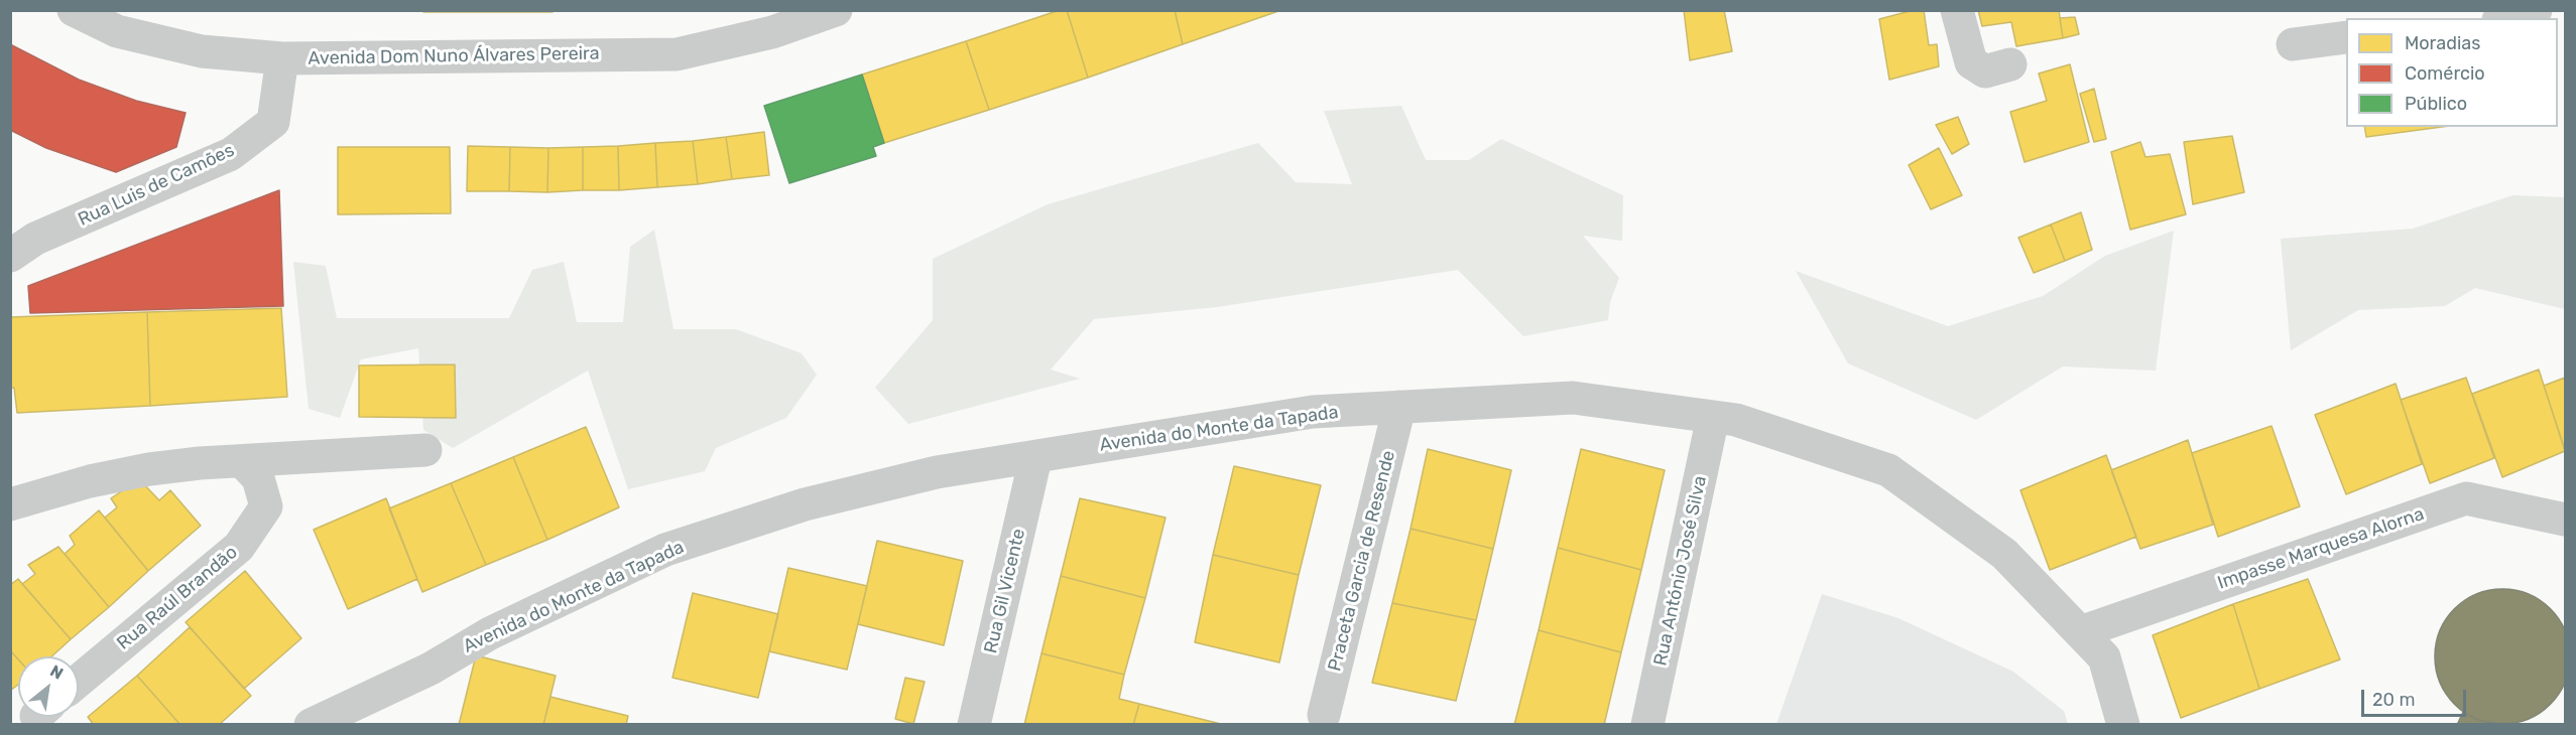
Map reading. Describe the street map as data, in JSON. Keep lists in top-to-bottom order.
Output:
{
  "streets": {
    "street": [
      "Avenida Dom Nuno Álvares Pereira",
      "Rua Luis de Camões",
      "Avenida do Monte da Tapada",
      "Impasse Marquesa Alorna",
      "Praceta Garcia de Resende",
      "Rua António José Silva",
      "Rua Gil Vicente",
      "Rua Raúl Brandão"
    ]
  },
  "crossings": [
    ["Avenida Dom Nuno Álvares Pereira", "Rua Luis de Camões"],
    ["Avenida do Monte da Tapada", "Impasse Marquesa Alorna"],
    ["Avenida do Monte da Tapada", "Praceta Garcia de Resende"],
    ["Avenida do Monte da Tapada", "Rua António José Silva"],
    ["Avenida do Monte da Tapada", "Rua Gil Vicente"]
  ],
  "legend": ["Moradias", "Comércio", "Público"],
  "scale_bar": "20 m",
  "north": "top right"
}
